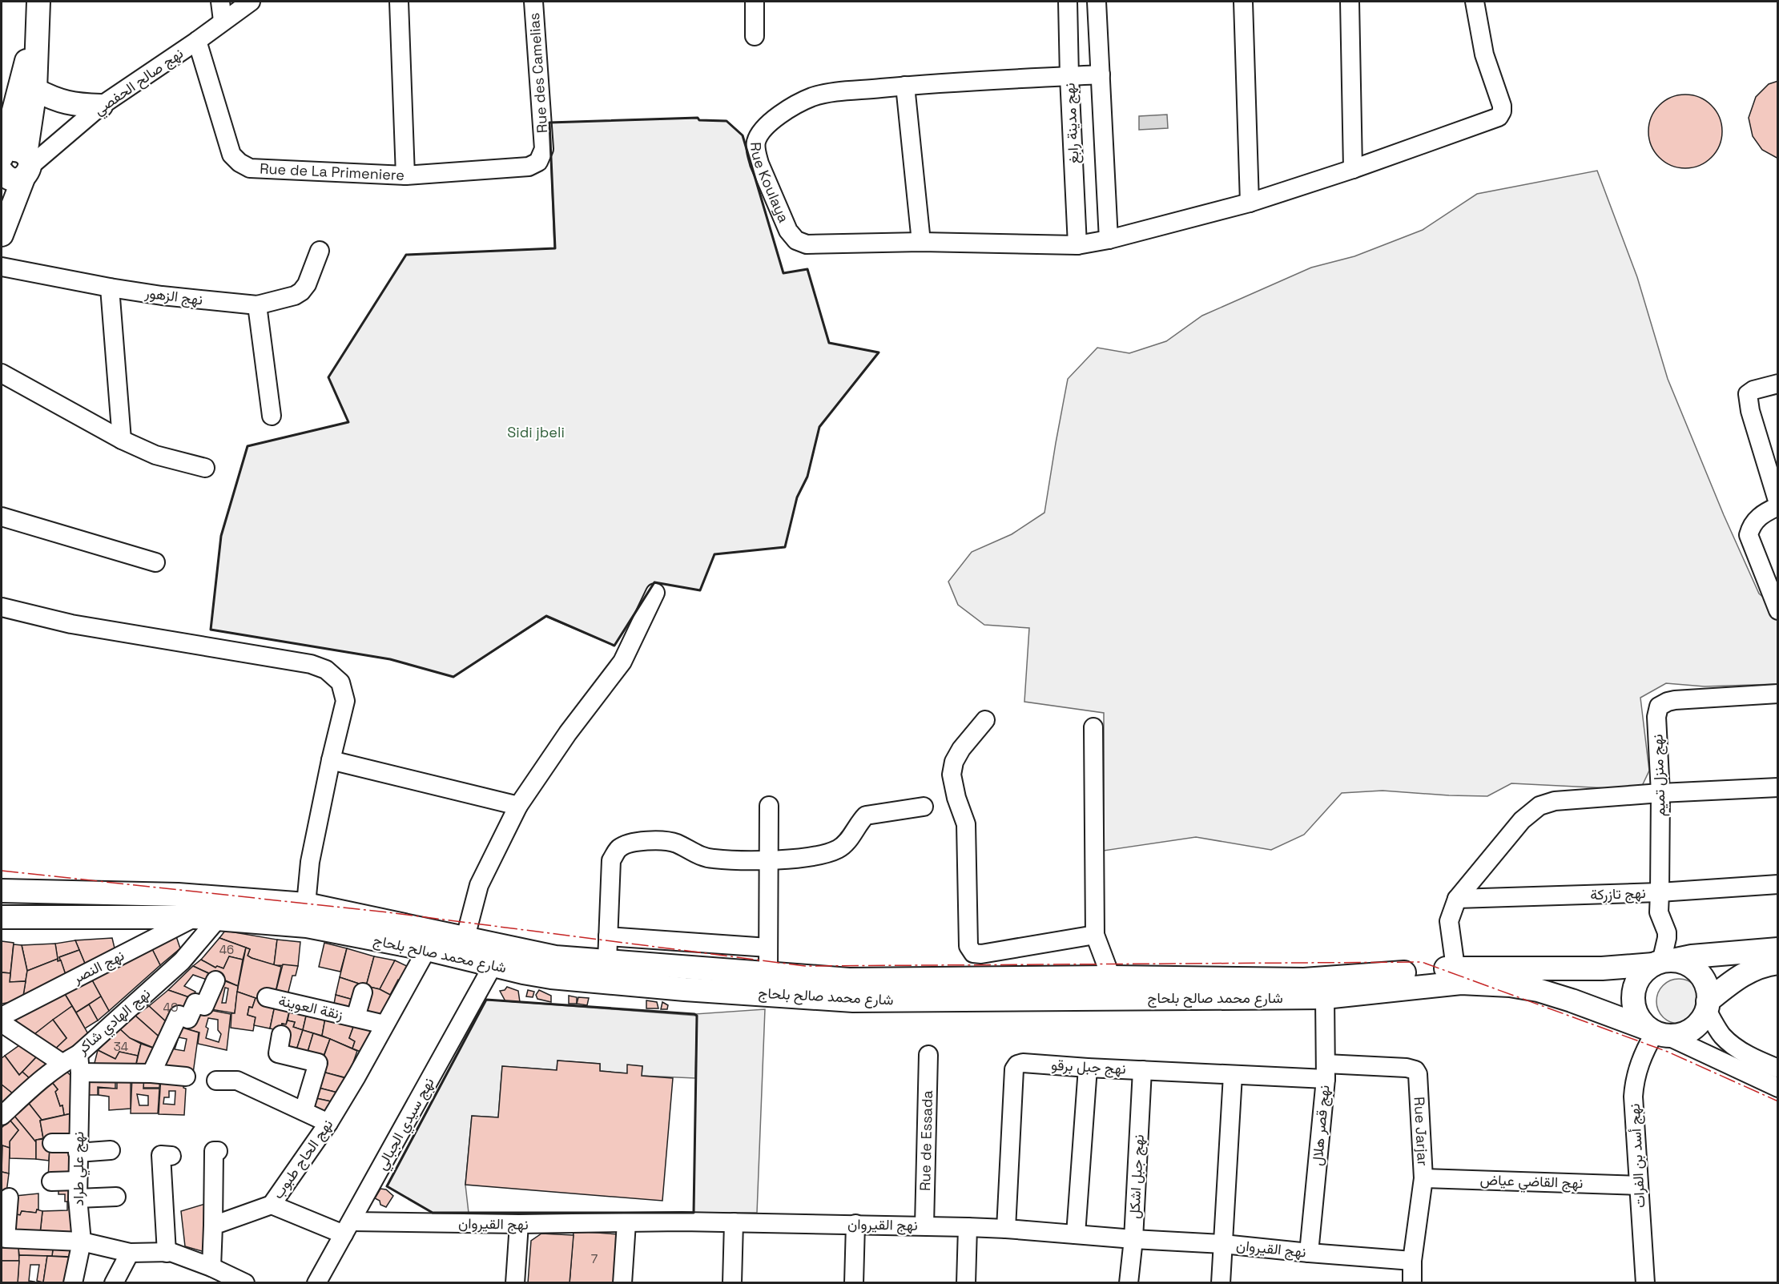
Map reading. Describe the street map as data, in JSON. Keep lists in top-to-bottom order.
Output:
{
  "streets": {
    "main road": ["شارع محمد صالح بلحاج"],
    "street": [
      "Rue des Camelias",
      "نهج صالح الحفصي",
      "نهج مدينة رابغ",
      "Rue de La Primeniere",
      "Rue Koulaya",
      "نهج الزهور",
      "نهج منزل تميم",
      "نهج تازركة",
      "نهج النصر",
      "زنقة العوينة",
      "نهج الهادي شاكر",
      "نهج جبل برقو",
      "نهج سيدي الجبالي",
      "نهج قصر هلال",
      "Rue Jarjar",
      "Rue de Essada",
      "نهج أسد بن الفرات",
      "نهج الحاج طبوب",
      "نهج علي طراد",
      "نهج جبل اشكل",
      "نهج القاضي عياض",
      "نهج القيروان"
    ]
  },
  "crossings": [
    ["Rue des Camelias", "Rue de La Primeniere"],
    ["نهج صالح الحفصي", "Rue de La Primeniere"],
    ["نهج مدينة رابغ", "Rue Koulaya"],
    ["نهج منزل تميم", "نهج تازركة"],
    ["نهج منزل تميم", "شارع محمد صالح بلحاج"],
    ["نهج منزل تميم", "نهج أسد بن الفرات"],
    ["شارع محمد صالح بلحاج", "نهج النصر"],
    ["شارع محمد صالح بلحاج", "نهج الهادي شاكر"],
    ["شارع محمد صالح بلحاج", "نهج سيدي الجبالي"],
    ["شارع محمد صالح بلحاج", "نهج قصر هلال"],
    ["شارع محمد صالح بلحاج", "نهج أسد بن الفرات"],
    ["شارع محمد صالح بلحاج", "نهج الحاج طبوب"],
    ["زنقة العوينة", "نهج الحاج طبوب"],
    ["نهج الهادي شاكر", "نهج علي طراد"],
    ["نهج جبل برقو", "نهج قصر هلال"],
    ["نهج جبل برقو", "Rue Jarjar"],
    ["نهج جبل برقو", "نهج جبل اشكل"],
    ["نهج جبل برقو", "نهج القيروان"],
    ["نهج سيدي الجبالي", "نهج القيروان"],
    ["نهج قصر هلال", "Rue Jarjar"],
    ["نهج قصر هلال", "نهج القيروان"],
    ["Rue Jarjar", "نهج القاضي عياض"],
    ["Rue Jarjar", "نهج القيروان"],
    ["Rue de Essada", "نهج القيروان"],
    ["نهج أسد بن الفرات", "نهج القاضي عياض"],
    ["نهج جبل اشكل", "نهج القيروان"]
  ],
  "parks": ["Sidi jbeli"],
  "house_numbers": [
    "46",
    "40",
    "34",
    "7"
  ]
}
